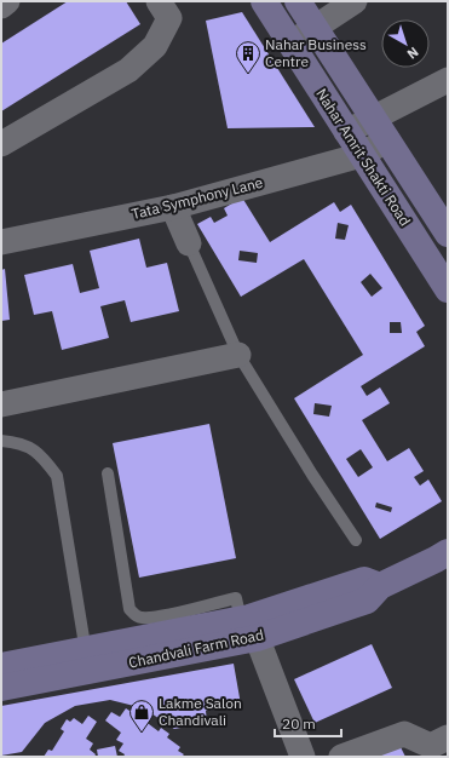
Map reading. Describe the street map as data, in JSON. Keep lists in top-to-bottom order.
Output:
{
  "streets": {
    "street": ["Nahar Amrit Shakti Road", "Tata Symphony Lane", "Chandvali Farm Road"]
  },
  "crossings": [
    ["Nahar Amrit Shakti Road", "Tata Symphony Lane"]
  ],
  "places": {
    "building": ["Nahar Business Centre"],
    "shop": ["Lakme Salon Chandivali"]
  },
  "scale_bar": "20 m",
  "north": "bottom right"
}
